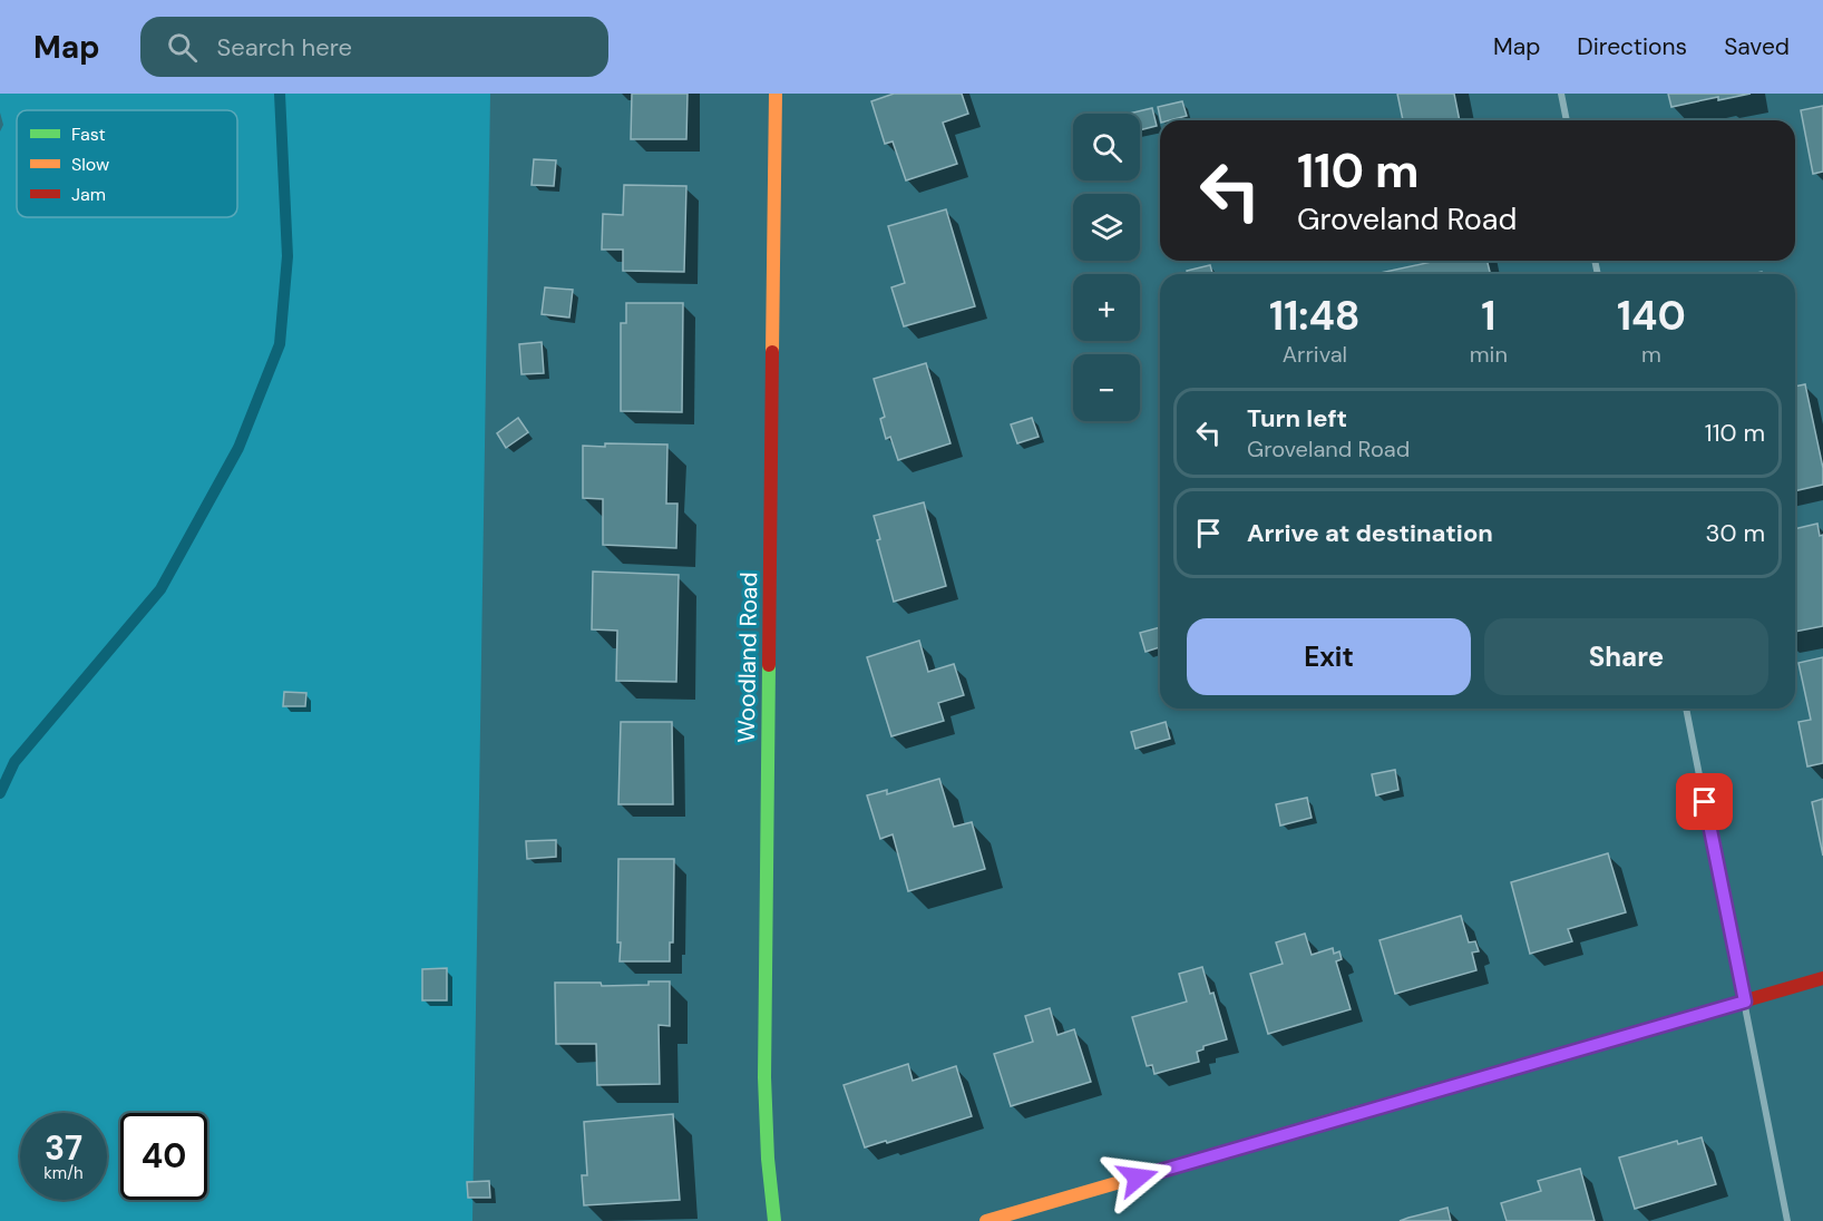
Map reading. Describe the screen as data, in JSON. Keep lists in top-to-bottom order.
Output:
{
  "streets": {
    "street": ["Woodland Road"]
  },
  "legend": ["Fast", "Slow", "Jam"],
  "page": {
    "header": "Map",
    "search": "Search here",
    "nav": ["Map", "Directions", "Saved"],
    "map_buttons": ["+", "−"],
    "turn": ["110 m", "Groveland Road"],
    "eta": [
      "11:48",
      "Arrival",
      "1",
      "min",
      "140",
      "m"
    ],
    "list": [
      {
        "name": "Turn left",
        "note": "Groveland Road",
        "value": "110 m"
      },
      {
        "name": "Arrive at destination",
        "value": "30 m"
      }
    ],
    "buttons": ["Exit", "Share"],
    "speed": "37 km/h",
    "limit": "40"
  }
}
